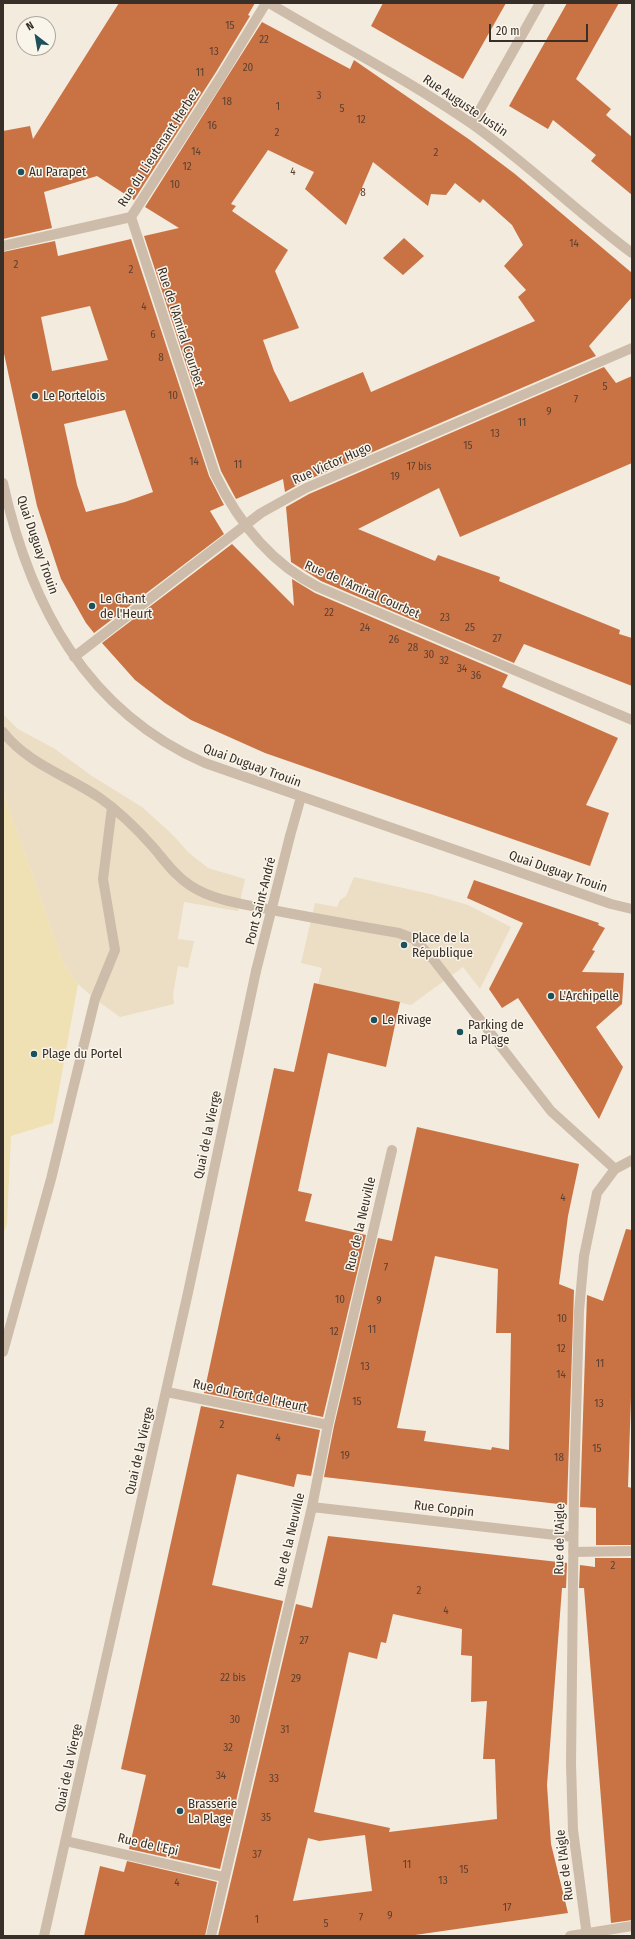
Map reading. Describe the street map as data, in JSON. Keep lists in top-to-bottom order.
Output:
{
  "streets": {
    "street": [
      "Rue Auguste Justin",
      "Rue du Lieutenant Herbez",
      "Rue de l'Amiral Courbet",
      "Rue Victor Hugo",
      "Quai Duguay Trouin",
      "Pont Saint-André",
      "Quai de la Vierge",
      "Rue de la Neuville",
      "Rue du Fort de l'Heurt",
      "Rue Coppin",
      "Rue de l'Aigle",
      "Rue de l'Epi"
    ]
  },
  "crossings": [
    ["Rue Auguste Justin", "Rue du Lieutenant Herbez"],
    ["Rue du Lieutenant Herbez", "Rue de l'Amiral Courbet"],
    ["Rue de l'Amiral Courbet", "Rue Victor Hugo"],
    ["Rue Victor Hugo", "Quai Duguay Trouin"],
    ["Quai Duguay Trouin", "Pont Saint-André"],
    ["Pont Saint-André", "Quai de la Vierge"],
    ["Quai de la Vierge", "Rue du Fort de l'Heurt"],
    ["Quai de la Vierge", "Rue de l'Epi"],
    ["Rue de la Neuville", "Rue du Fort de l'Heurt"],
    ["Rue de la Neuville", "Rue Coppin"],
    ["Rue de la Neuville", "Rue de l'Epi"],
    ["Rue Coppin", "Rue de l'Aigle"]
  ],
  "places": [
    "Au Parapet",
    "Le Portelois",
    "Le Chant de l'Heurt",
    "Place de la République",
    "L'Archipelle",
    "Le Rivage",
    "Parking de la Plage",
    "Plage du Portel",
    "Brasserie La Plage"
  ],
  "house_numbers": [
    "15",
    "22",
    "13",
    "20",
    "11",
    "3",
    "18",
    "1",
    "5",
    "12",
    "16",
    "2",
    "14",
    "2",
    "12",
    "4",
    "10",
    "8",
    "14",
    "2",
    "2",
    "4",
    "6",
    "8",
    "5",
    "10",
    "7",
    "9",
    "11",
    "13",
    "15",
    "14",
    "11",
    "17 bis",
    "19",
    "22",
    "23",
    "24",
    "25",
    "27",
    "26",
    "28",
    "30",
    "32",
    "34",
    "36",
    "4",
    "7",
    "10",
    "9",
    "10",
    "11",
    "12",
    "12",
    "11",
    "13",
    "14",
    "15",
    "13",
    "2",
    "4",
    "15",
    "19",
    "18",
    "2",
    "2",
    "4",
    "27",
    "22 bis",
    "29",
    "30",
    "31",
    "32",
    "34",
    "33",
    "35",
    "37",
    "11",
    "15",
    "13",
    "4",
    "17",
    "9",
    "7",
    "1",
    "5"
  ],
  "scale_bar": "20 m",
  "north": "top left"
}
